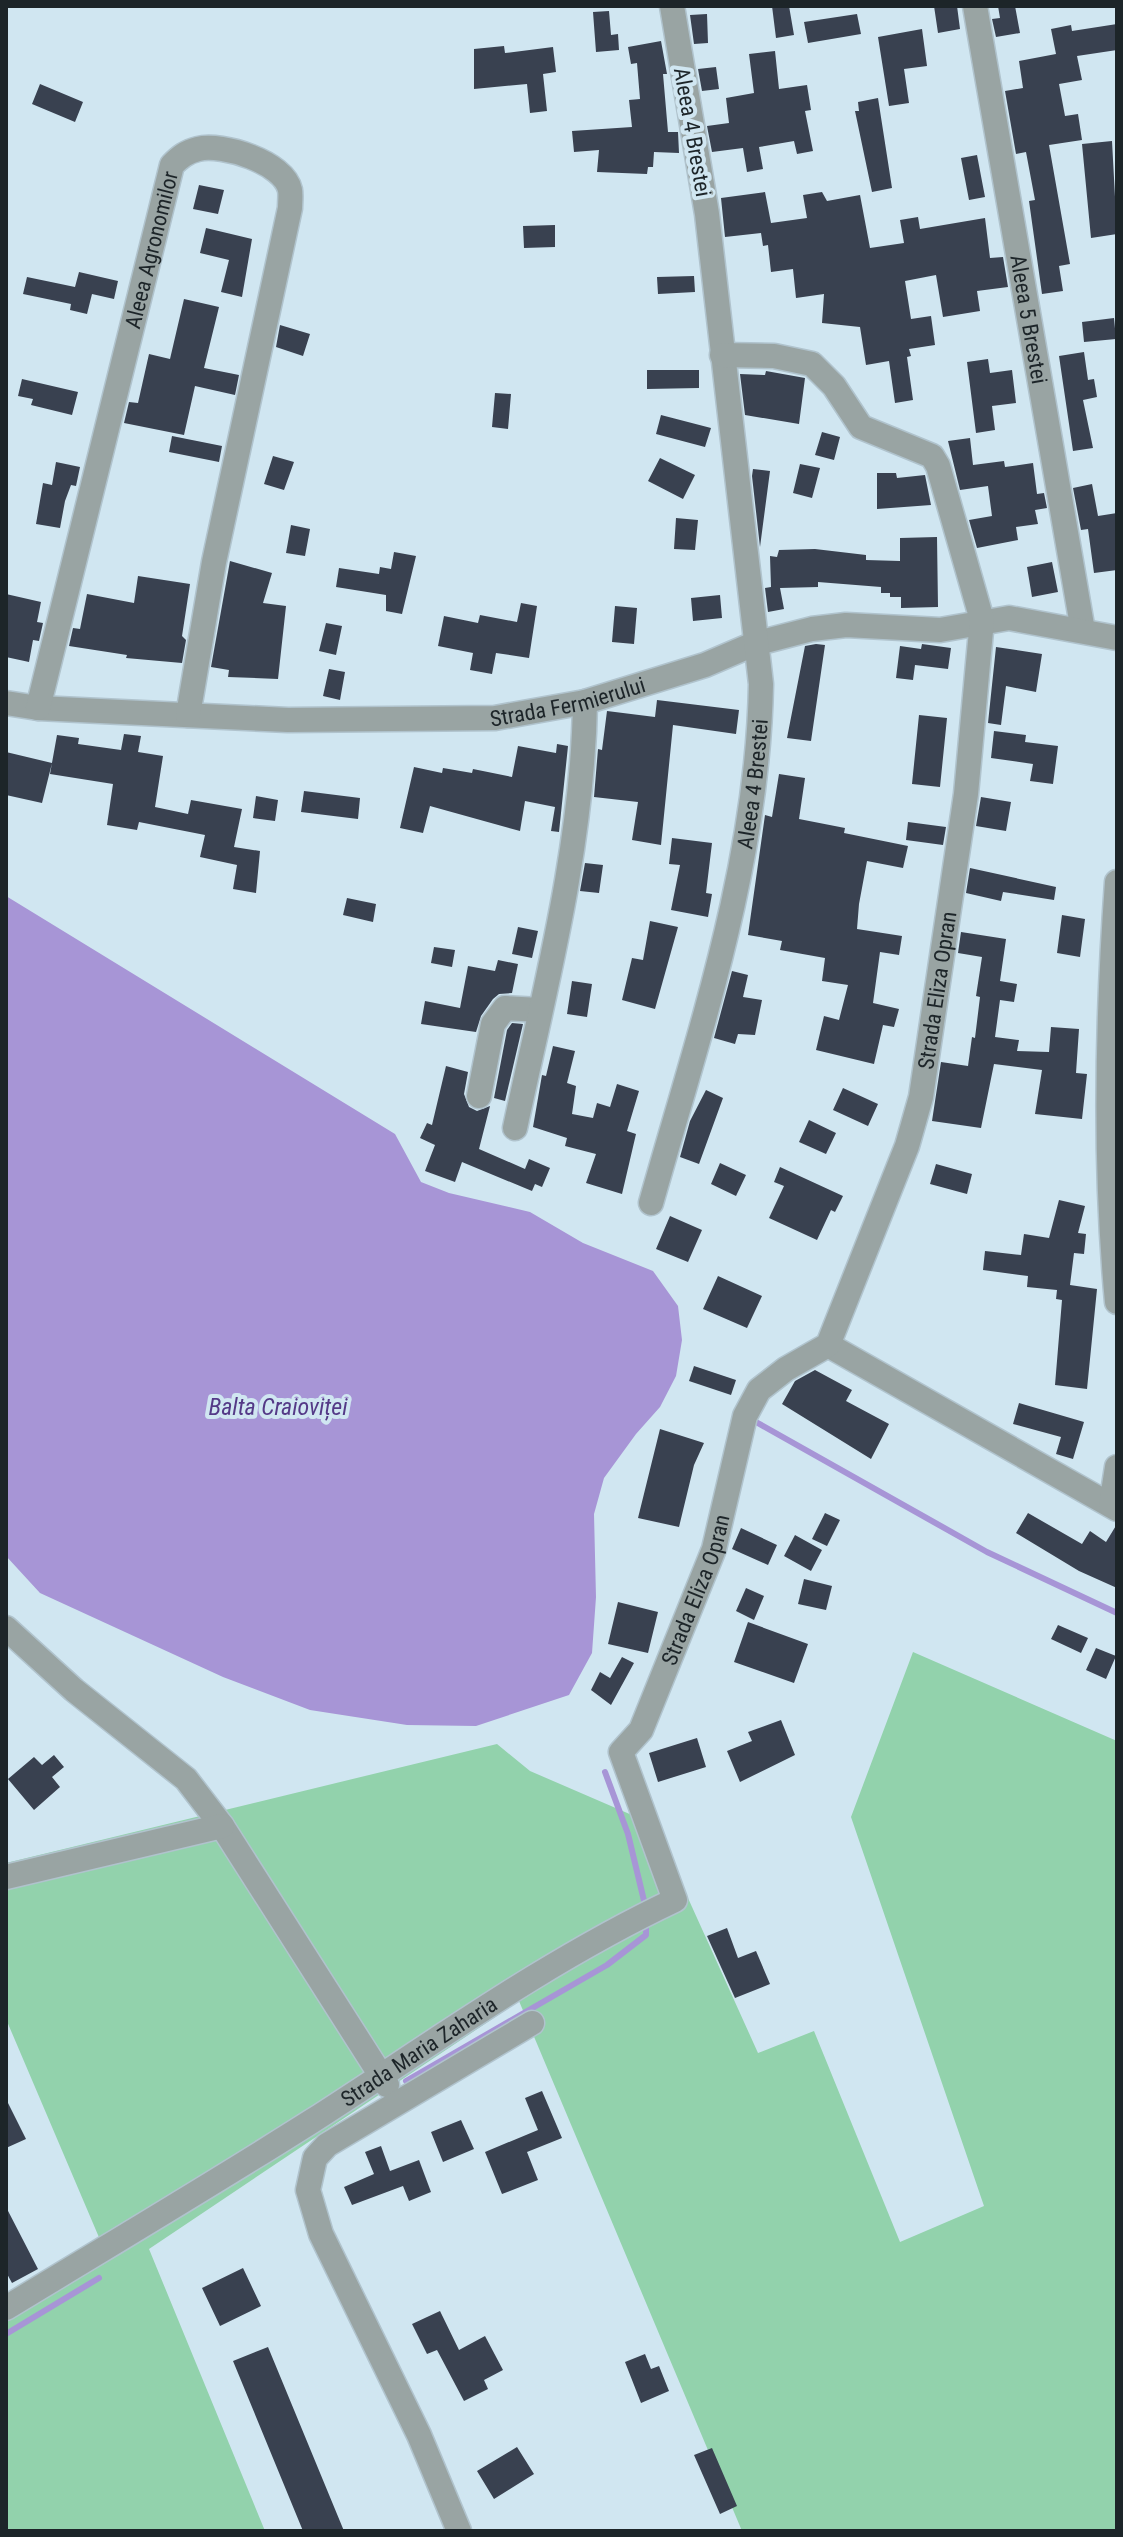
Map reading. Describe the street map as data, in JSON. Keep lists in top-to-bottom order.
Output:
{
  "streets": {
    "street": [
      "Aleea 4 Brestei",
      "Aleea Agronomilor",
      "Aleea 5 Brestei",
      "Strada Fermierului",
      "Strada Eliza Opran",
      "Strada Maria Zaharia"
    ]
  },
  "crossings": [
    ["Aleea 4 Brestei", "Strada Fermierului"],
    ["Aleea Agronomilor", "Strada Fermierului"],
    ["Aleea 5 Brestei", "Strada Fermierului"],
    ["Strada Fermierului", "Strada Eliza Opran"],
    ["Strada Eliza Opran", "Strada Maria Zaharia"]
  ],
  "water": ["Balta Craioviței"]
}
